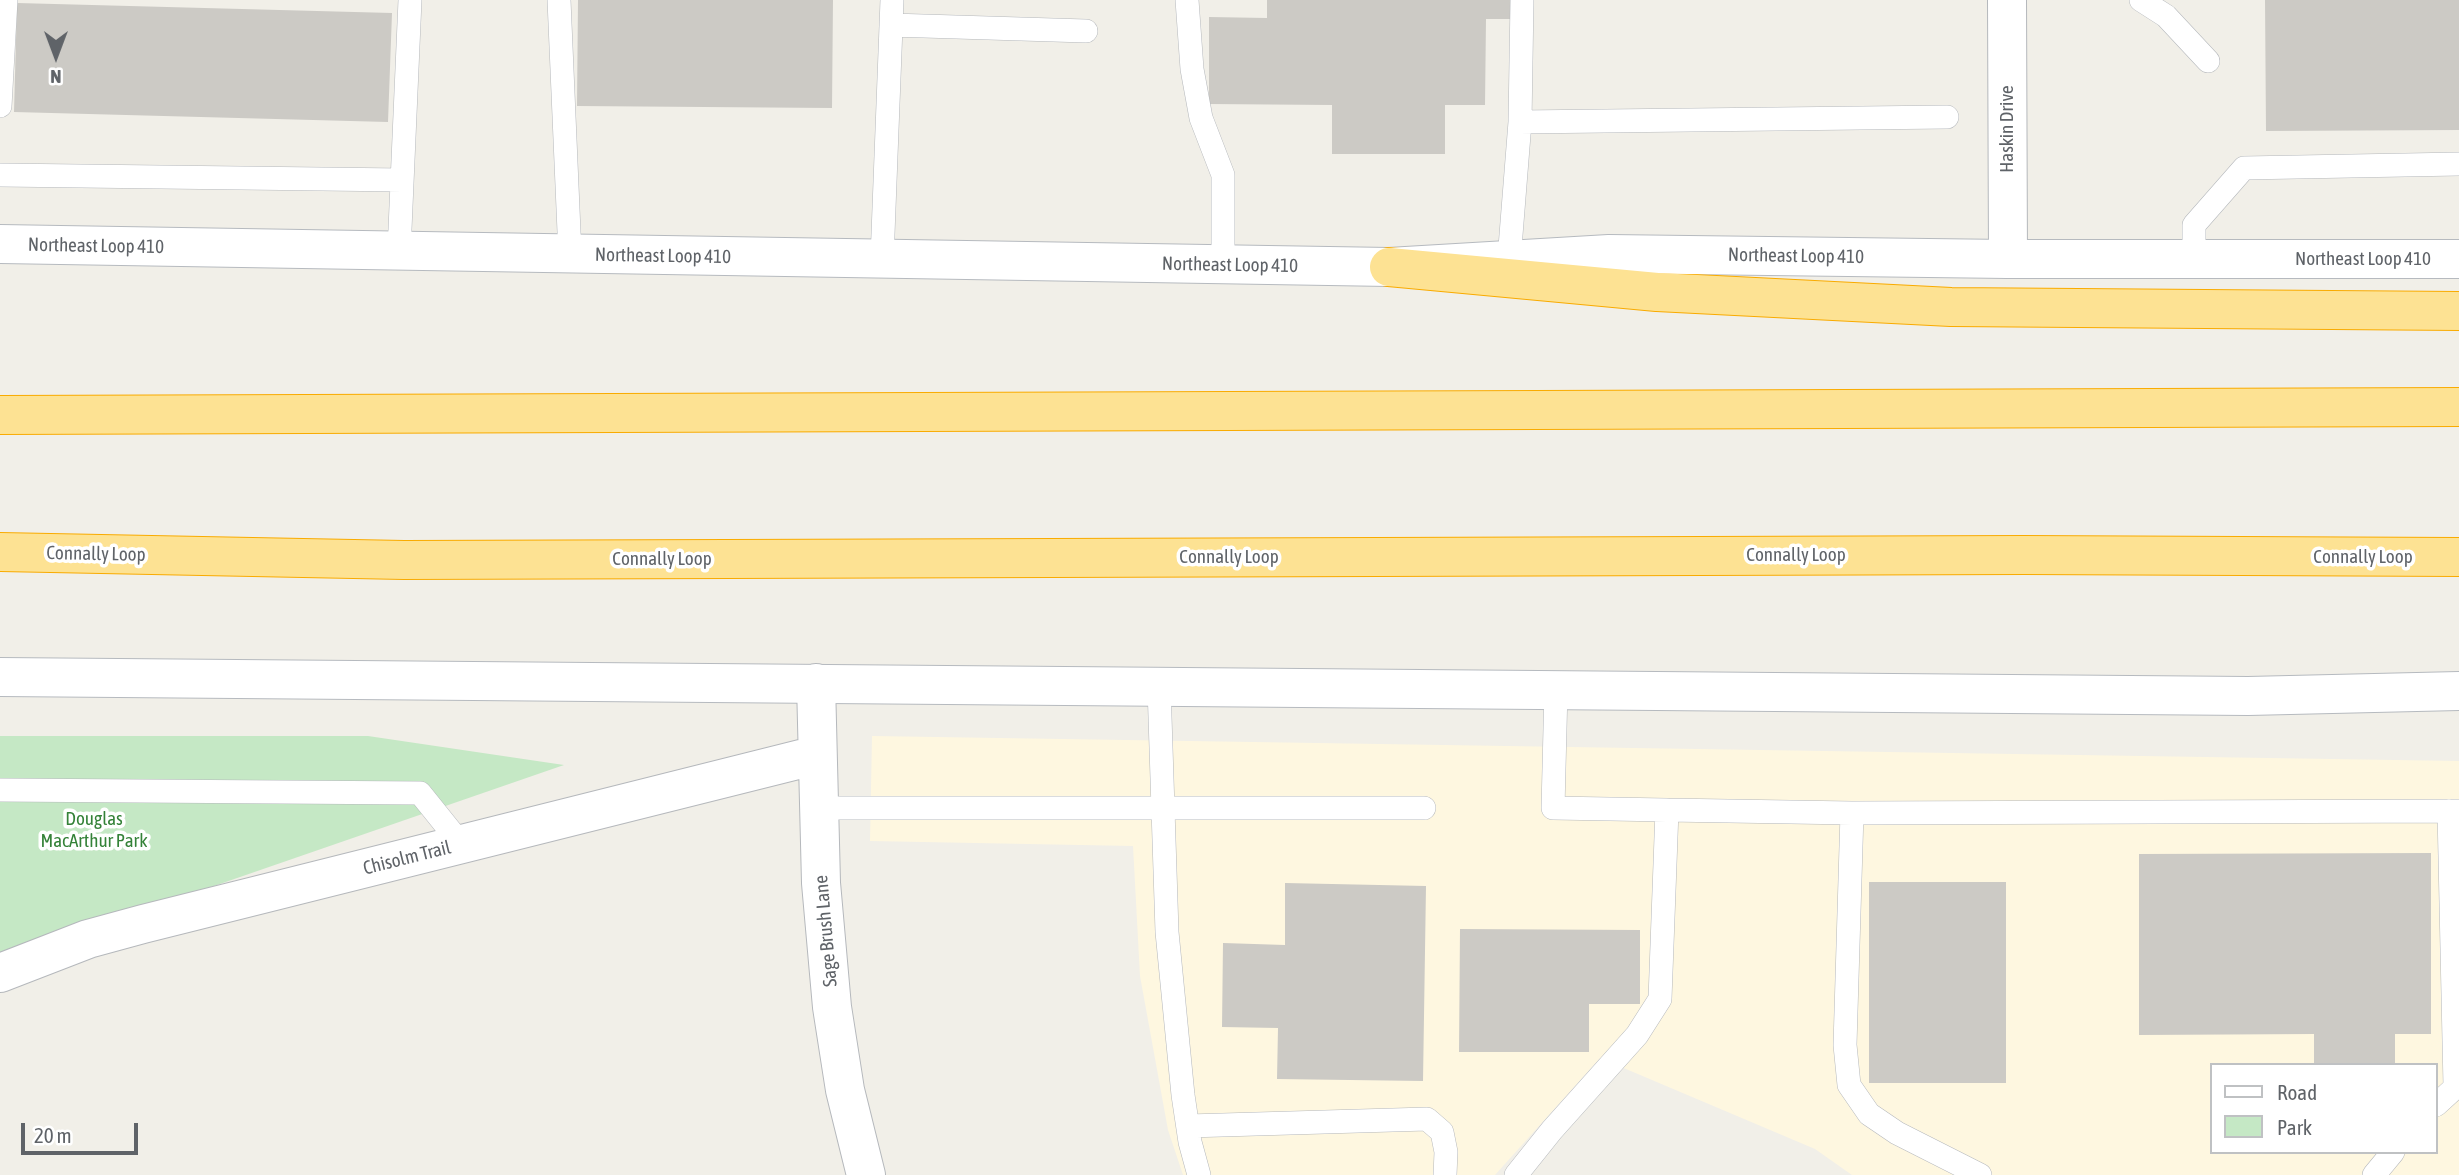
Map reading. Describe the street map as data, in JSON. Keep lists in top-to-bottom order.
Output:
{
  "streets": {
    "highway": ["Connally Loop"],
    "main road": [
      "Haskin Drive",
      "Northeast Loop 410",
      "Chisolm Trail",
      "Sage Brush Lane"
    ]
  },
  "crossings": [
    ["Haskin Drive", "Northeast Loop 410"],
    ["Chisolm Trail", "Sage Brush Lane"]
  ],
  "parks": ["Douglas MacArthur Park"],
  "legend": ["Road", "Park"],
  "scale_bar": "20 m",
  "north": "bottom"
}
